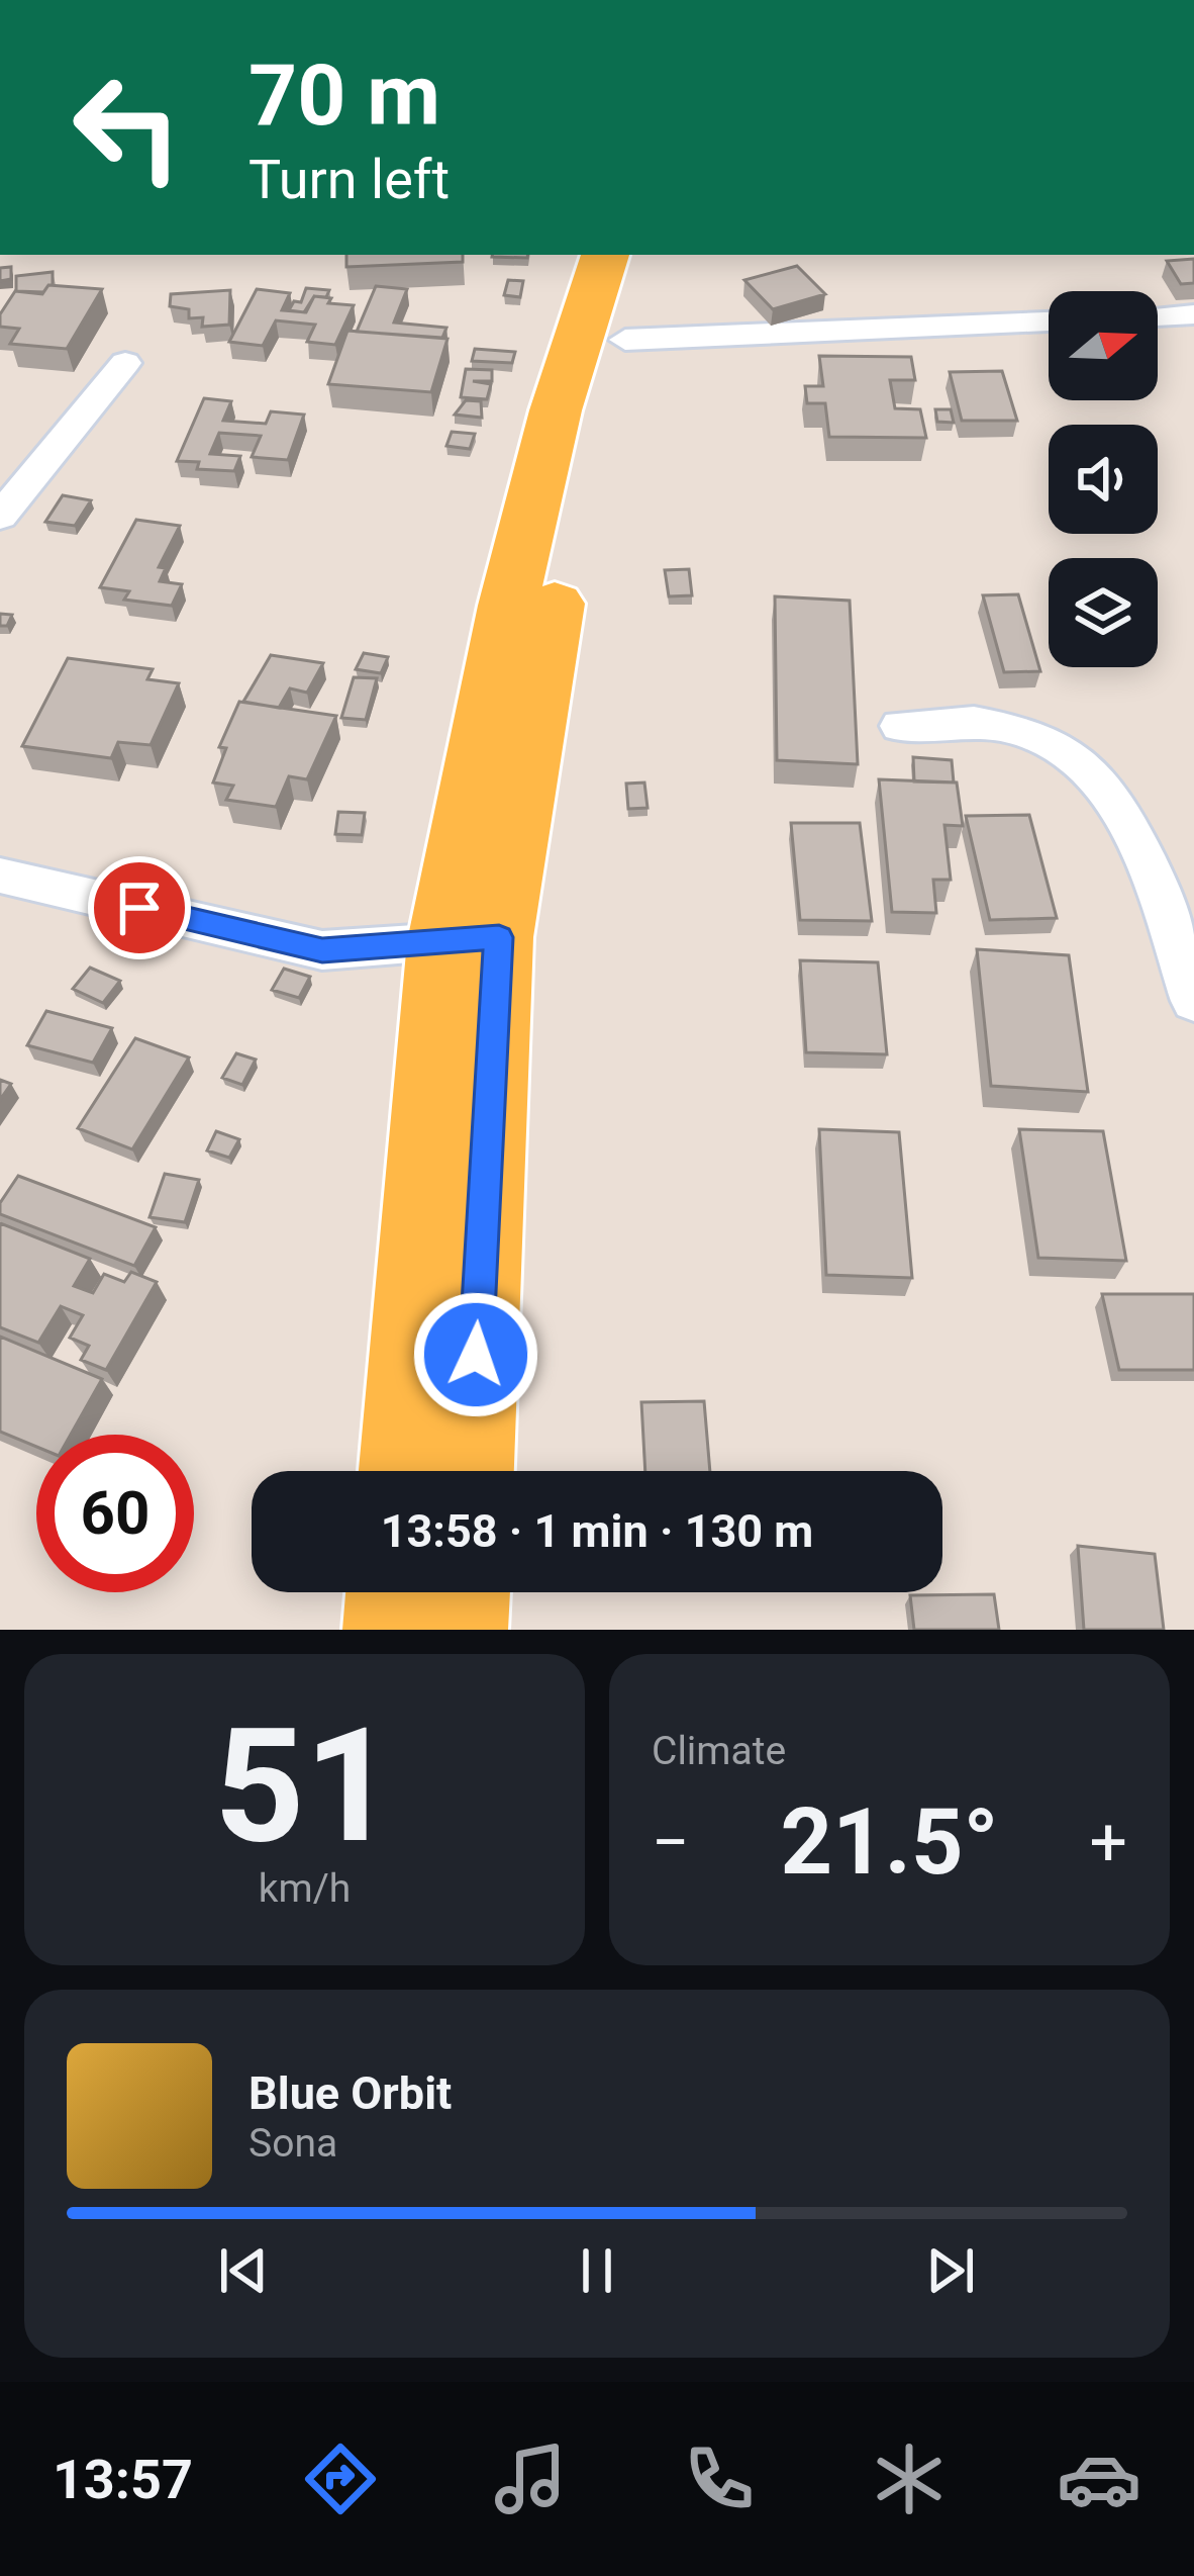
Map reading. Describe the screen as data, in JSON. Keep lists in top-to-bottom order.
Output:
{
  "north": "right",
  "page": {
    "turn": ["70 m", "Turn left"],
    "limit": "60",
    "trip": "13:58 · 1 min · 130 m",
    "tile": [
      ["51", "km/h"],
      "Climate"
    ],
    "heat": ["−", "21.5°", "+"],
    "song": ["Blue Orbit", "Sona"],
    "tabs": "13:57"
  }
}
